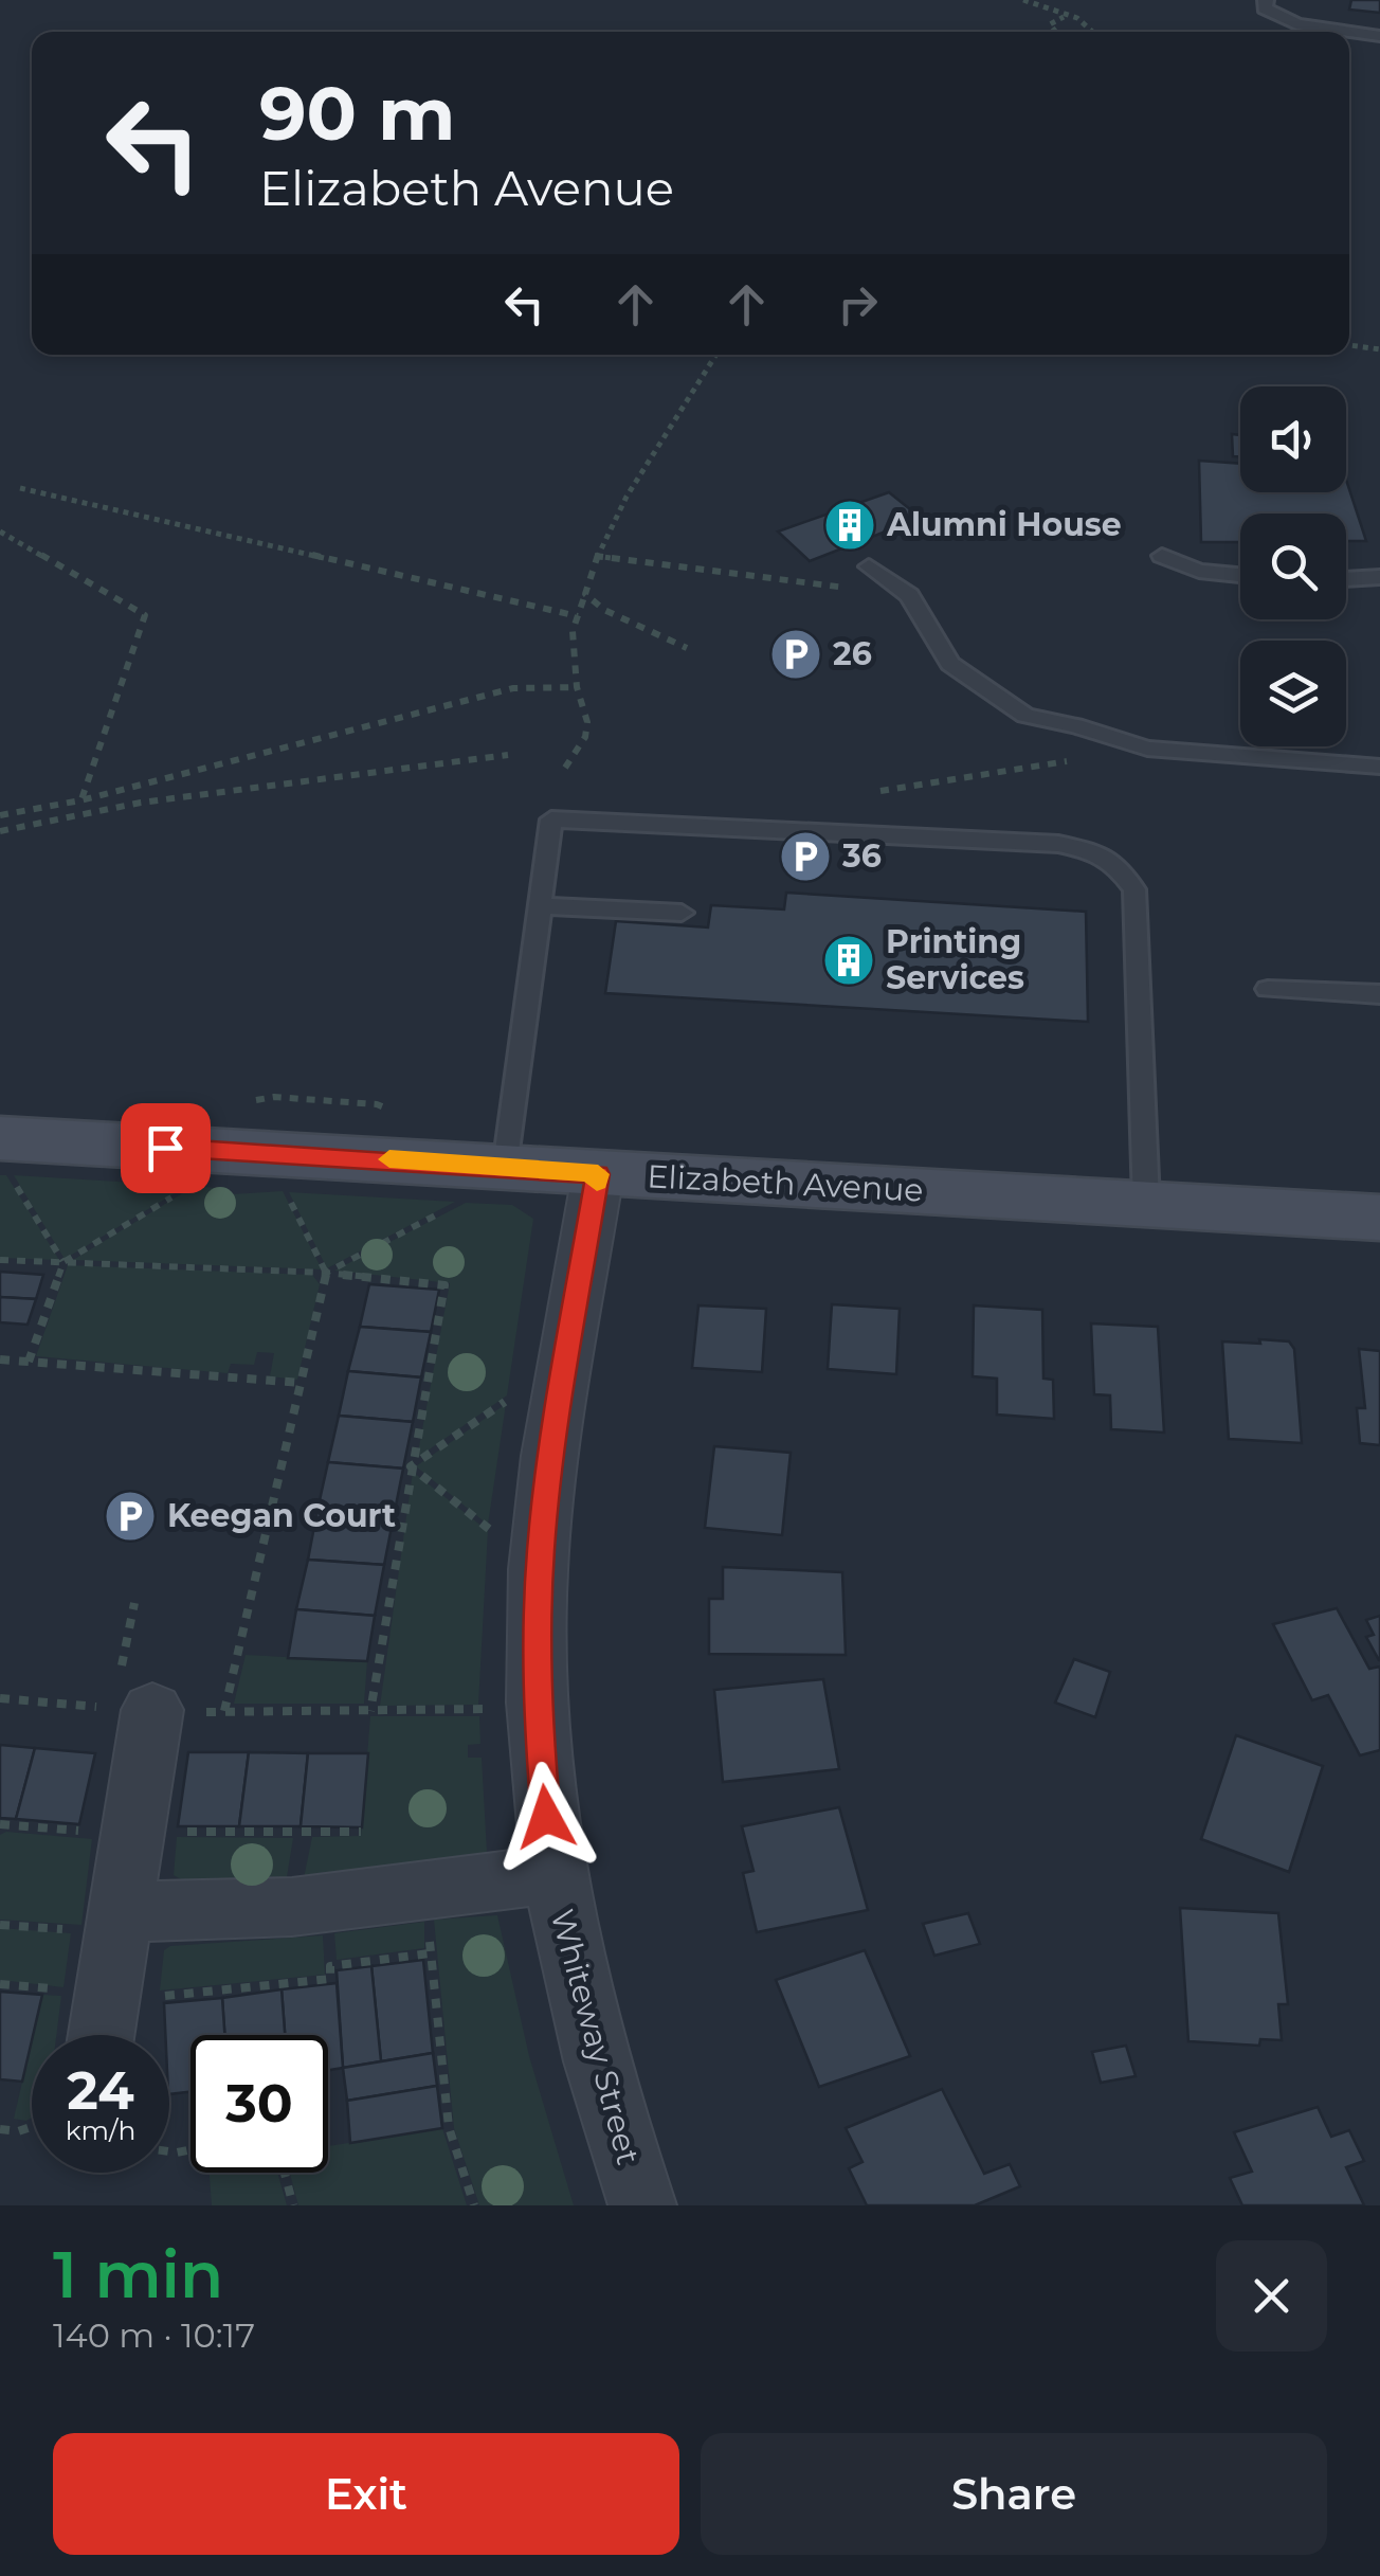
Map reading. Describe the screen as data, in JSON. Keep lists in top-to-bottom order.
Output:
{
  "streets": {
    "main road": ["Elizabeth Avenue"],
    "street": ["Whiteway Street"]
  },
  "crossings": [
    ["Elizabeth Avenue", "Whiteway Street"]
  ],
  "places": {
    "building": ["Alumni House", "Printing Services"],
    "parking": ["26", "36", "Keegan Court"]
  },
  "page": {
    "turn": ["90 m", "Elizabeth Avenue"],
    "speed": "24 km/h",
    "limit": "30",
    "heading": ["1 min", "140 m · 10:17"],
    "buttons": ["Exit", "Share"]
  }
}
